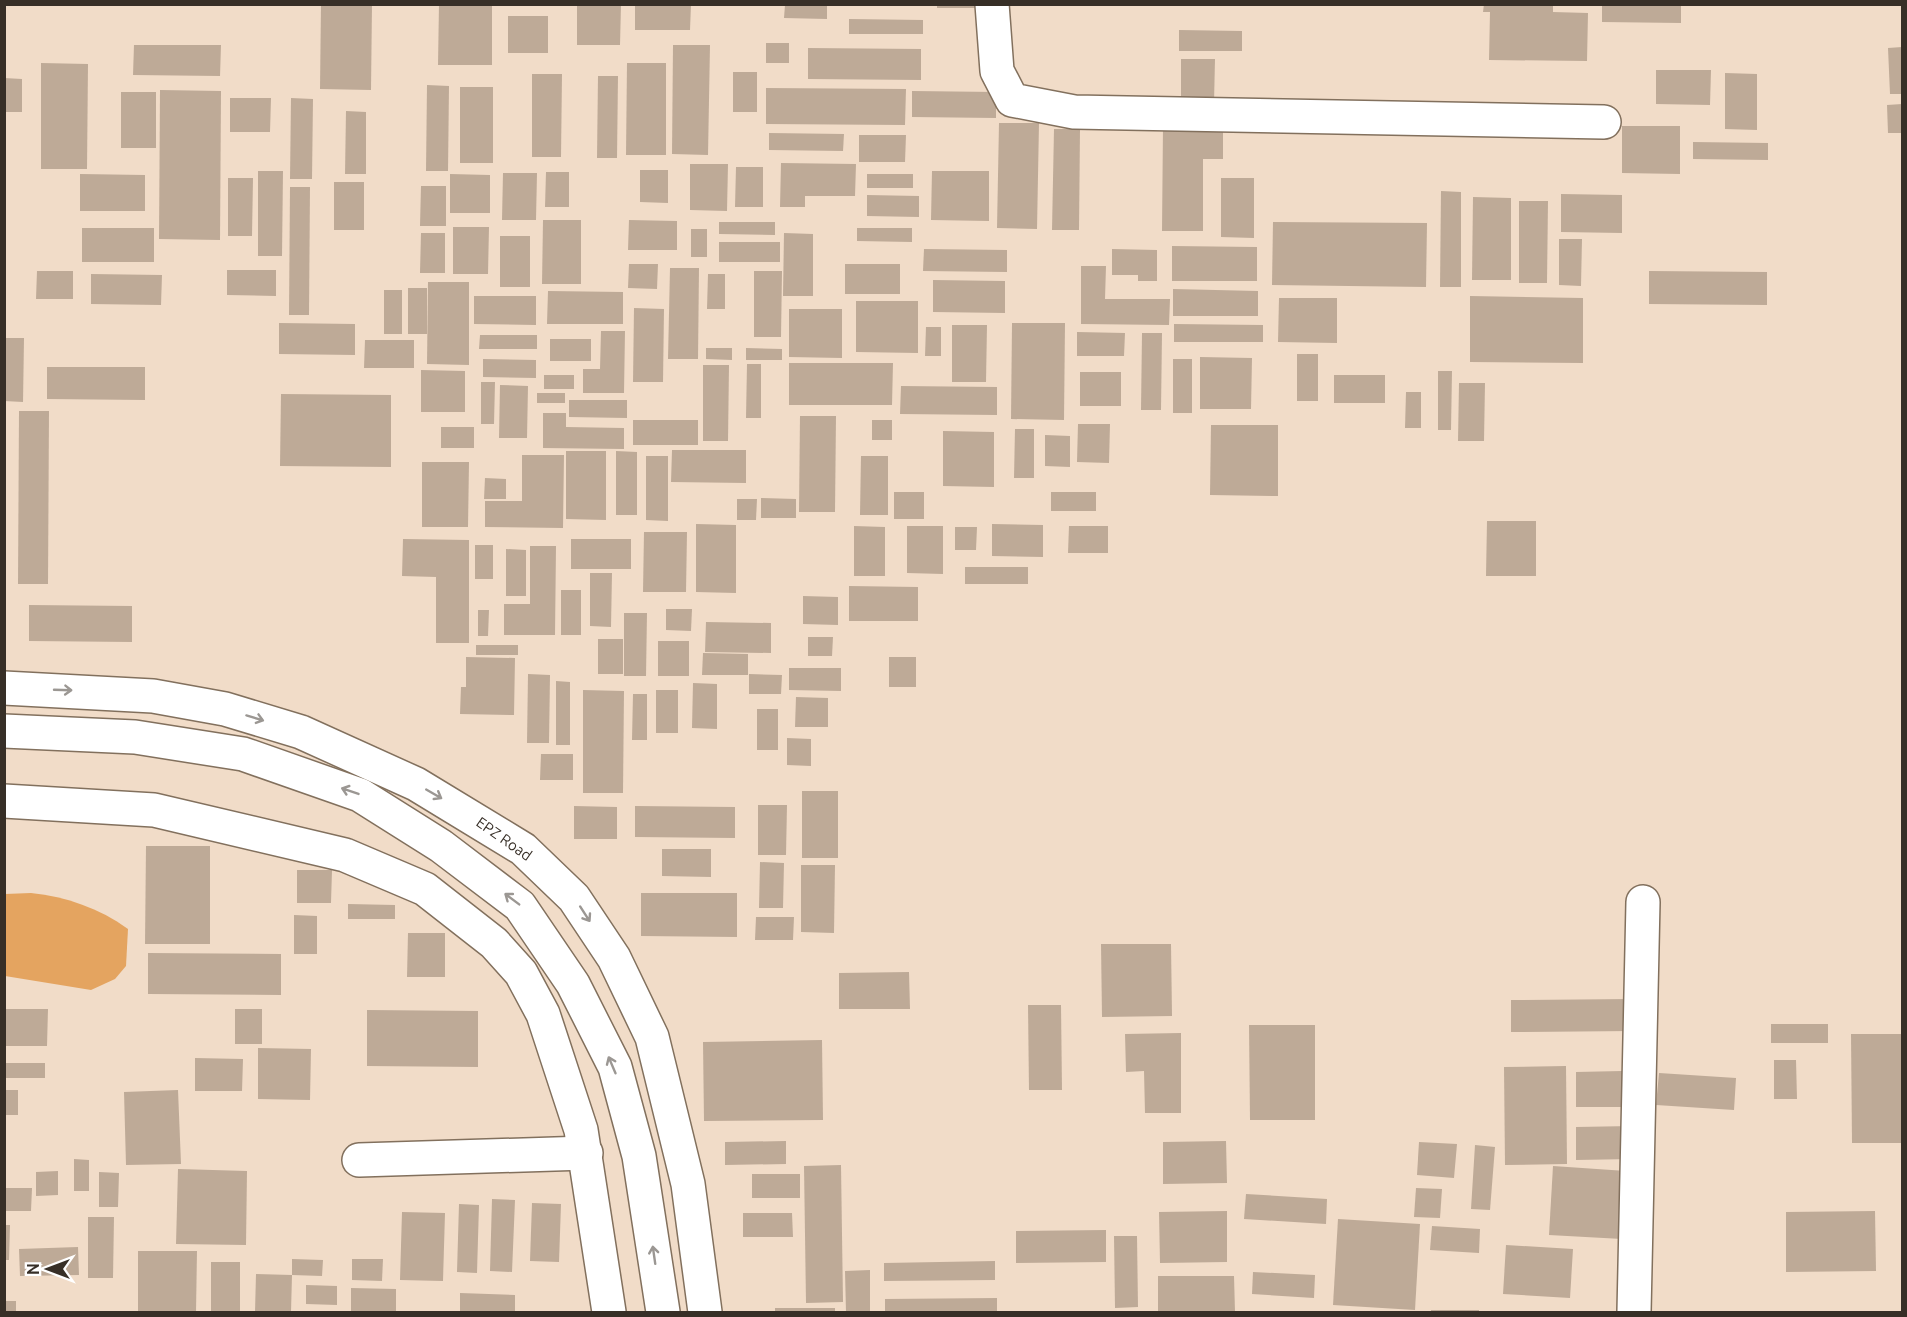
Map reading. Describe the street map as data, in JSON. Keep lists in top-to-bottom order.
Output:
{
  "streets": {
    "street": ["EPZ Road"]
  },
  "one_way": ["EPZ Road"],
  "north": "left"
}
